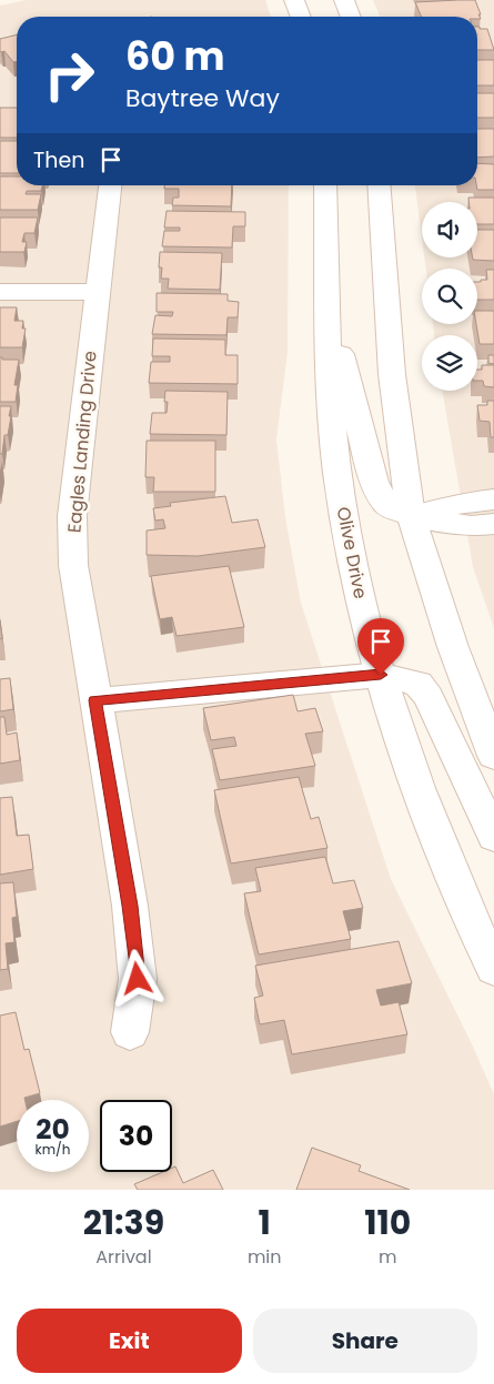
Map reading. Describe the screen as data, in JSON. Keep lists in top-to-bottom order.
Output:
{
  "streets": {
    "main road": ["Eagles Landing Drive", "Olive Drive"]
  },
  "page": {
    "turn": ["60 m", "Baytree Way"],
    "then": "Then",
    "speed": "20 km/h",
    "limit": "30",
    "eta": [
      "21:39",
      "Arrival",
      "1",
      "min",
      "110",
      "m"
    ],
    "buttons": ["Exit", "Share"]
  }
}
